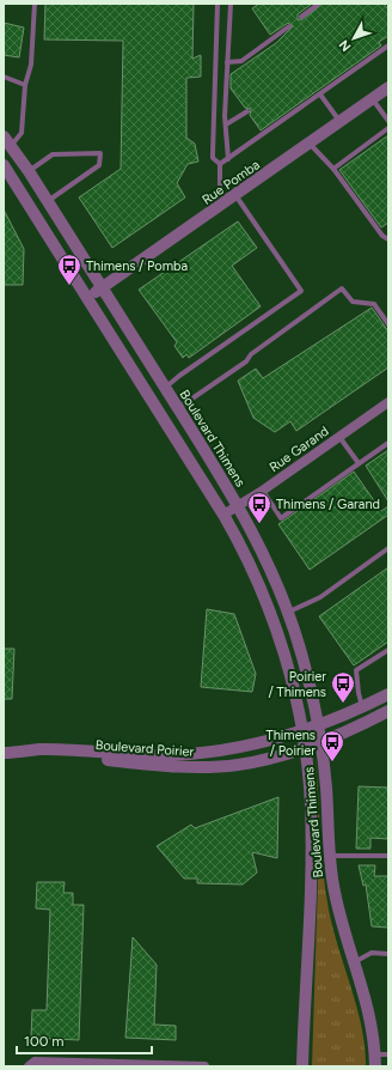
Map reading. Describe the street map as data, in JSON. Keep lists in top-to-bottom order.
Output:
{
  "streets": {
    "street": [
      "Rue Pomba",
      "Boulevard Thimens",
      "Rue Garand",
      "Boulevard Poirier"
    ]
  },
  "crossings": [
    ["Rue Pomba", "Boulevard Thimens"],
    ["Boulevard Thimens", "Rue Garand"],
    ["Boulevard Thimens", "Boulevard Poirier"]
  ],
  "places": {
    "bus stop": [
      "Thimens / Pomba",
      "Thimens / Garand",
      "Poirier / Thimens",
      "Thimens / Poirier"
    ]
  },
  "scale_bar": "100 m",
  "north": "bottom left"
}
